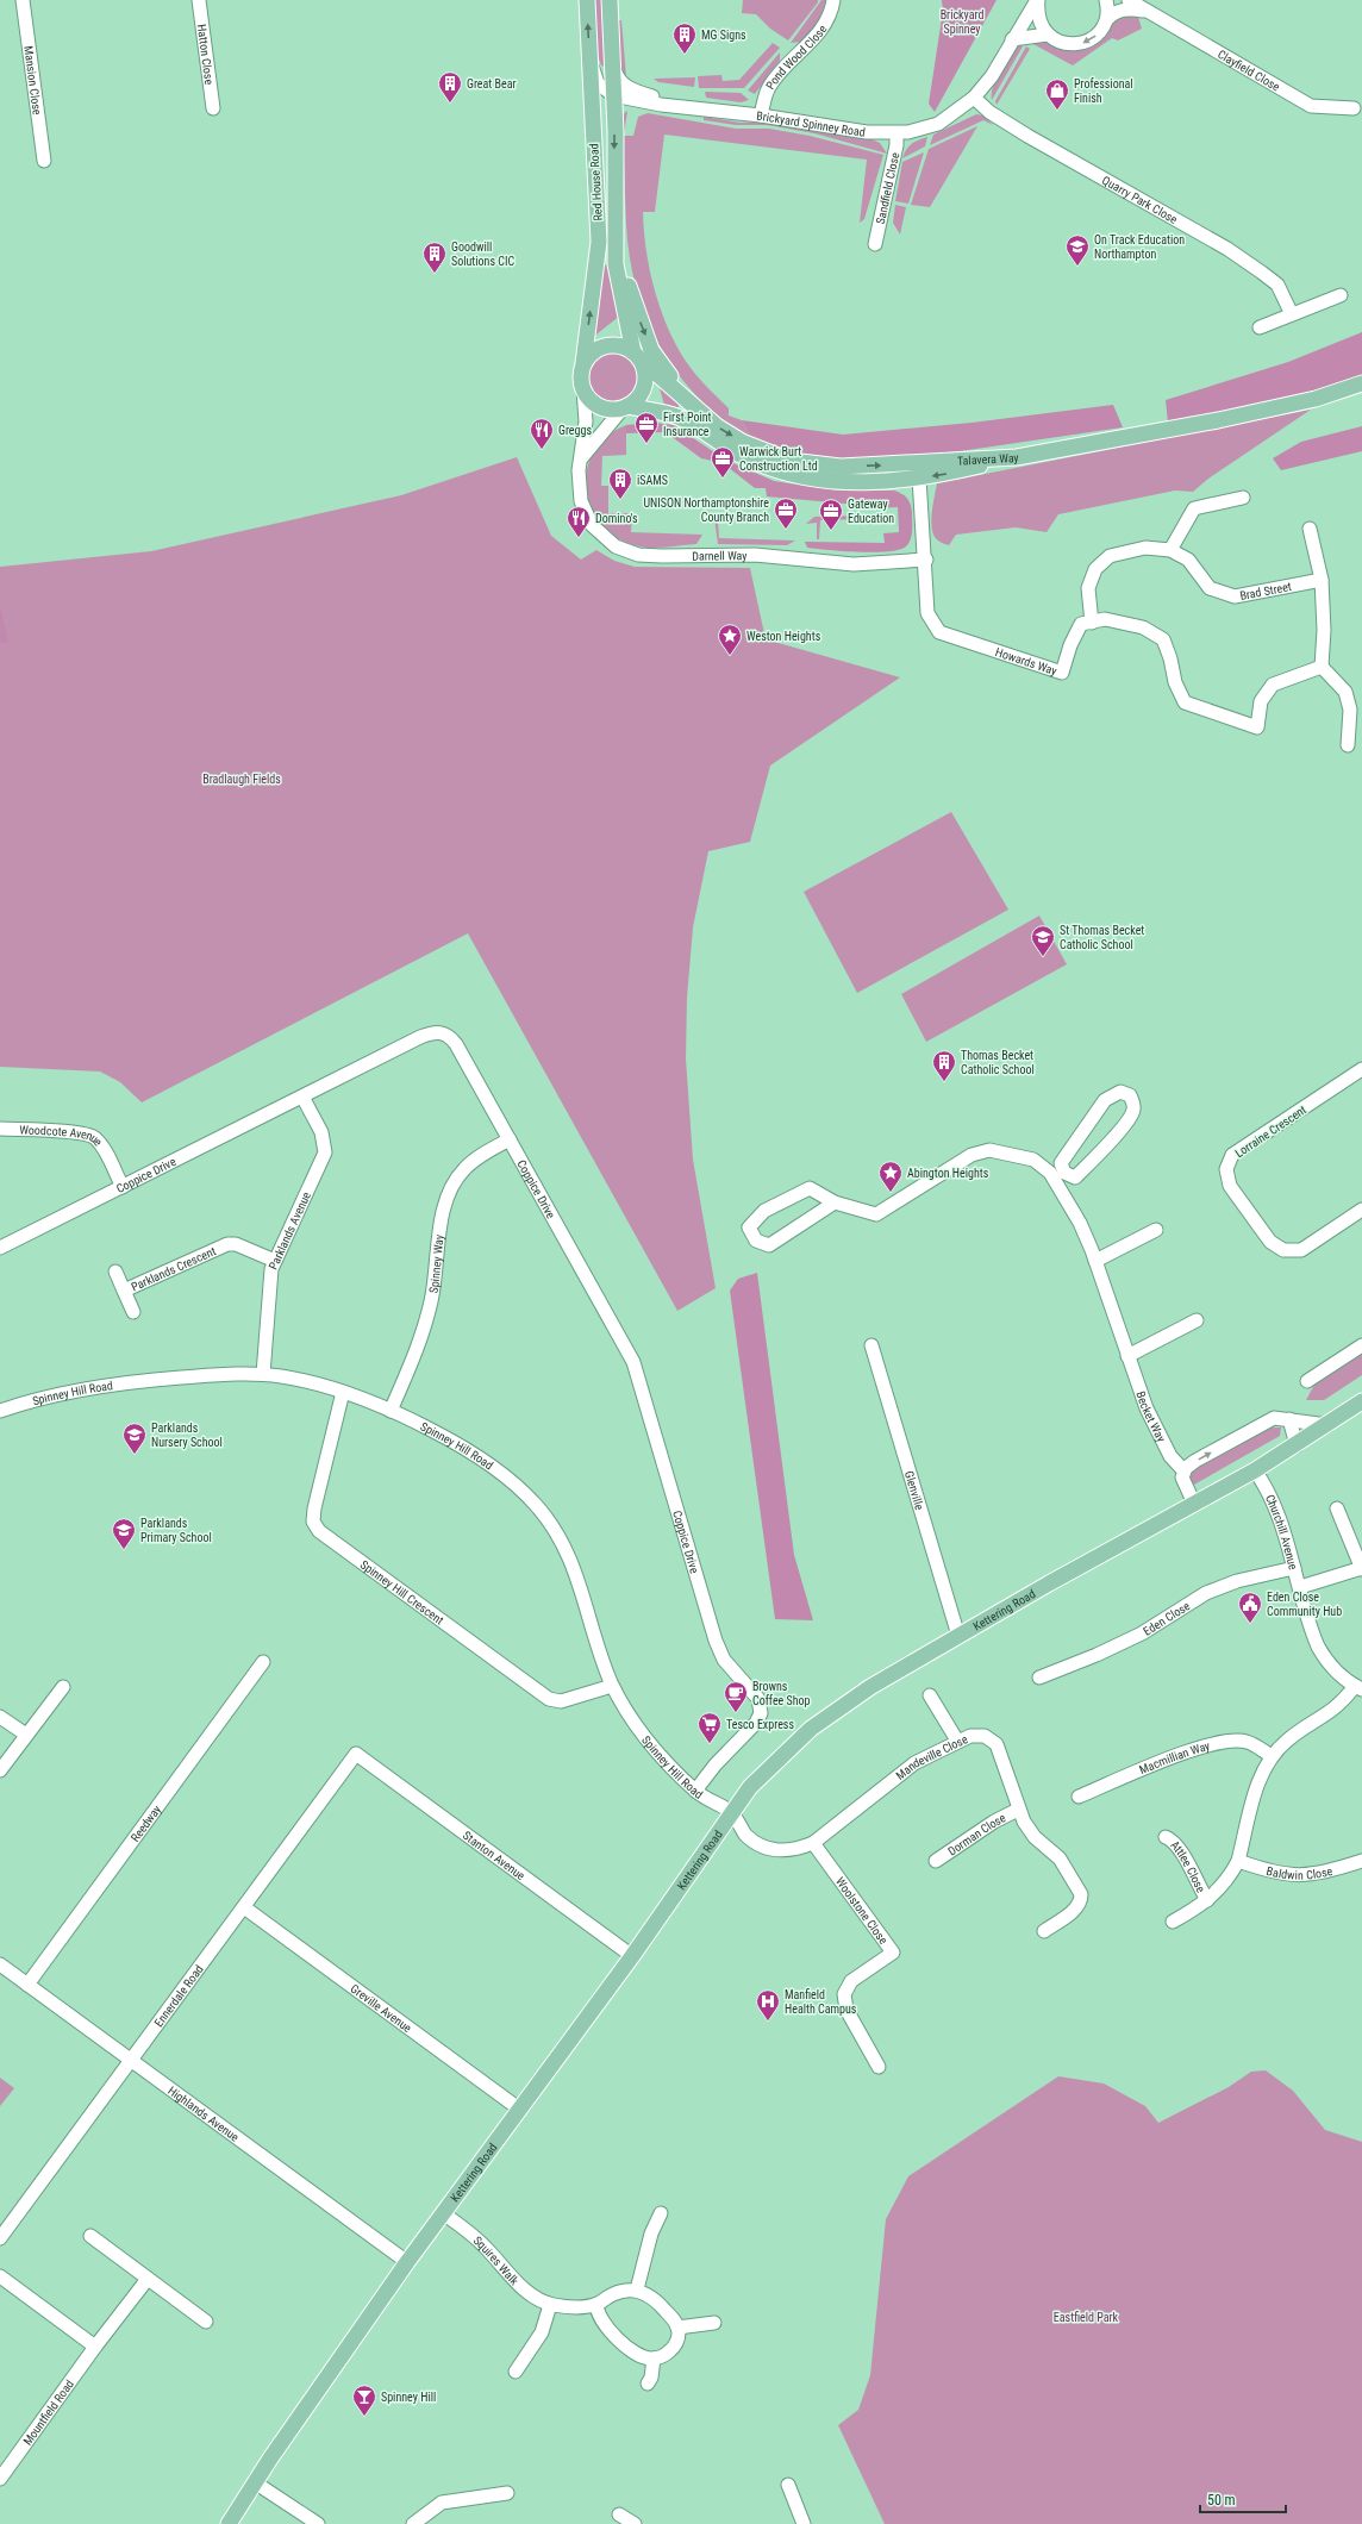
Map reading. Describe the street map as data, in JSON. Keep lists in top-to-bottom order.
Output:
{
  "streets": {
    "main road": ["Red House Road", "Talavera Way", "Kettering Road"],
    "street": [
      "Hatton Close",
      "Pond Wood Close",
      "Clayfield Close",
      "Mansion Close",
      "Brickyard Spinney Road",
      "Sandfield Close",
      "Quarry Park Close",
      "Darnell Way",
      "Brad Street",
      "Howards Way",
      "Lorraine Crescent",
      "Woodcote Avenue",
      "Coppice Drive",
      "Parklands Avenue",
      "Spinney Way",
      "Parklands Crescent",
      "Spinney Hill Road",
      "Becket Way",
      "Glenville",
      "Churchill Avenue",
      "Spinney Hill Crescent",
      "Eden Close",
      "Mandeville Close",
      "Macmillian Way",
      "Reedway",
      "Dorman Close",
      "Stanton Avenue",
      "Attlee Close",
      "Baldwin Close",
      "Woolstone Close",
      "Ennerdale Road",
      "Greville Avenue",
      "Highlands Avenue",
      "Squires Walk",
      "Mountfield Road"
    ]
  },
  "crossings": [
    ["Pond Wood Close", "Brickyard Spinney Road"],
    ["Brickyard Spinney Road", "Sandfield Close"],
    ["Brickyard Spinney Road", "Quarry Park Close"],
    ["Red House Road", "Talavera Way"],
    ["Red House Road", "Darnell Way"],
    ["Talavera Way", "Darnell Way"],
    ["Darnell Way", "Howards Way"],
    ["Brad Street", "Howards Way"],
    ["Woodcote Avenue", "Coppice Drive"],
    ["Coppice Drive", "Parklands Avenue"],
    ["Coppice Drive", "Spinney Way"],
    ["Coppice Drive", "Spinney Hill Road"],
    ["Parklands Avenue", "Parklands Crescent"],
    ["Parklands Avenue", "Spinney Hill Road"],
    ["Spinney Way", "Spinney Hill Road"],
    ["Spinney Hill Road", "Spinney Hill Crescent"],
    ["Spinney Hill Road", "Kettering Road"],
    ["Spinney Hill Road", "Mandeville Close"],
    ["Glenville", "Kettering Road"],
    ["Churchill Avenue", "Kettering Road"],
    ["Churchill Avenue", "Eden Close"],
    ["Kettering Road", "Mandeville Close"],
    ["Kettering Road", "Stanton Avenue"],
    ["Kettering Road", "Greville Avenue"],
    ["Kettering Road", "Highlands Avenue"],
    ["Kettering Road", "Squires Walk"],
    ["Mandeville Close", "Dorman Close"],
    ["Mandeville Close", "Woolstone Close"],
    ["Reedway", "Highlands Avenue"],
    ["Stanton Avenue", "Ennerdale Road"],
    ["Ennerdale Road", "Greville Avenue"],
    ["Ennerdale Road", "Highlands Avenue"]
  ],
  "parks": ["Brickyard Spinney", "Bradlaugh Fields", "Eastfield Park"],
  "places": {
    "building": [
      "MG Signs",
      "Great Bear",
      "Goodwill Solutions CIC",
      "iSAMS",
      "Thomas Becket Catholic School"
    ],
    "shop": ["Professional Finish"],
    "school or university": [
      "On Track Education Northampton",
      "St Thomas Becket Catholic School",
      "Parklands Nursery School",
      "Parklands Primary School"
    ],
    "office": [
      "First Point Insurance",
      "Warwick Burt Construction Ltd",
      "UNISON Northamptonshire County Branch",
      "Gateway Education"
    ],
    "restaurant": ["Greggs", "Domino's"],
    "place": ["Weston Heights", "Abington Heights"],
    "public building": ["Eden Close Community Hub"],
    "cafe": ["Browns Coffee Shop"],
    "supermarket": ["Tesco Express"],
    "hospital": ["Manfield Health Campus"],
    "bar": ["Spinney Hill"]
  },
  "scale_bar": "50 m"
}
